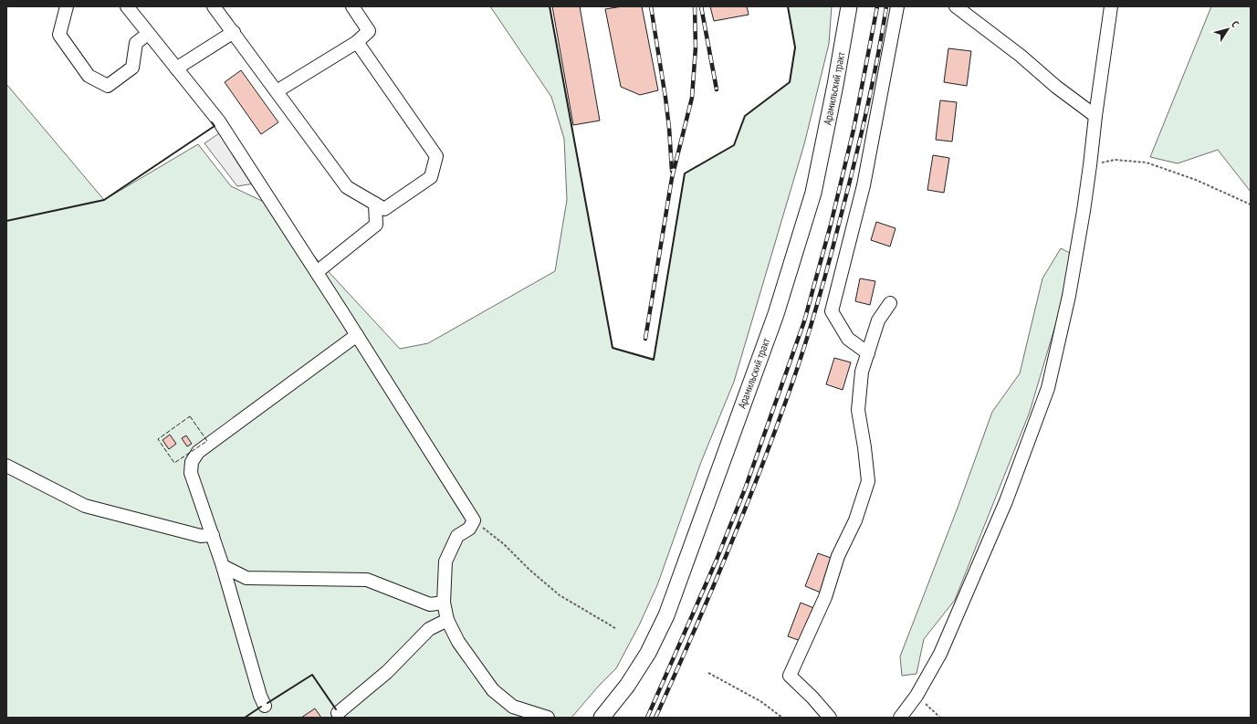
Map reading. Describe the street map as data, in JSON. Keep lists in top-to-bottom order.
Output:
{
  "streets": {
    "main road": ["Арамильский тракт"]
  },
  "north": "top right"
}
